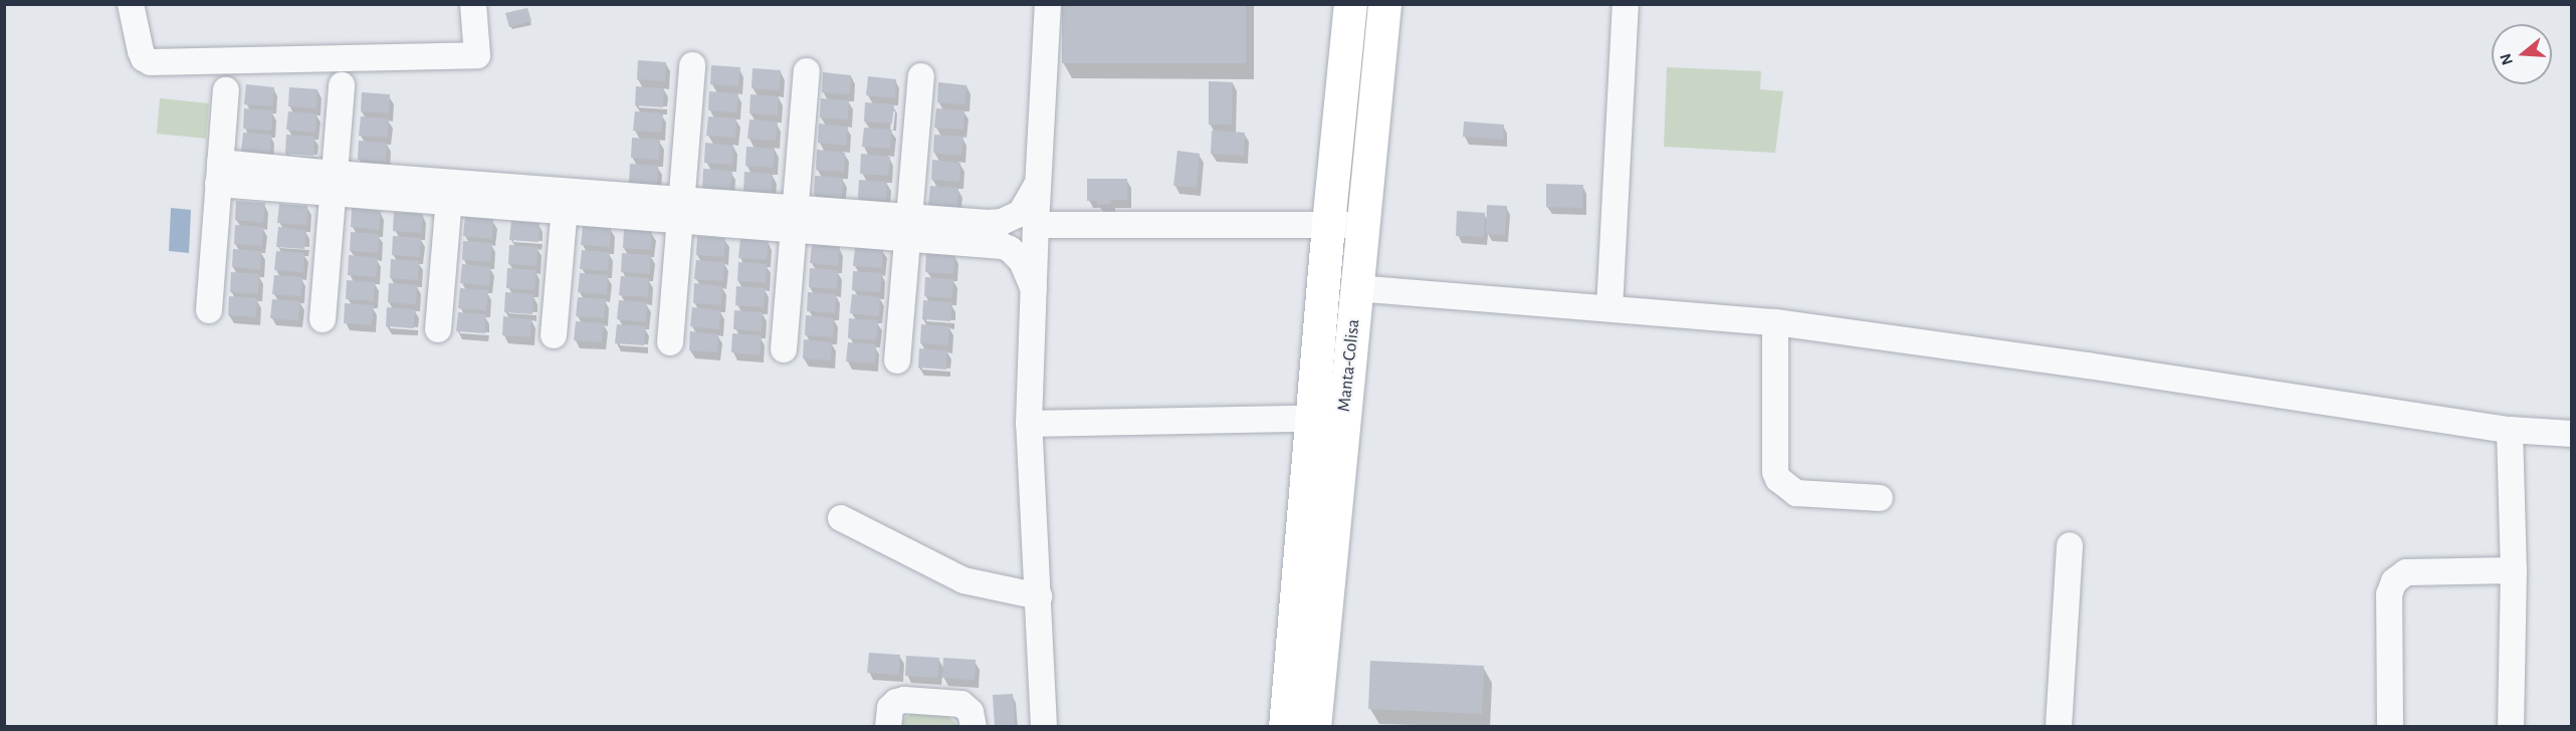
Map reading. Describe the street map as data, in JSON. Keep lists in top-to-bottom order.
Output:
{
  "streets": {
    "highway": ["Manta-Colisa"]
  },
  "north": "left"
}
